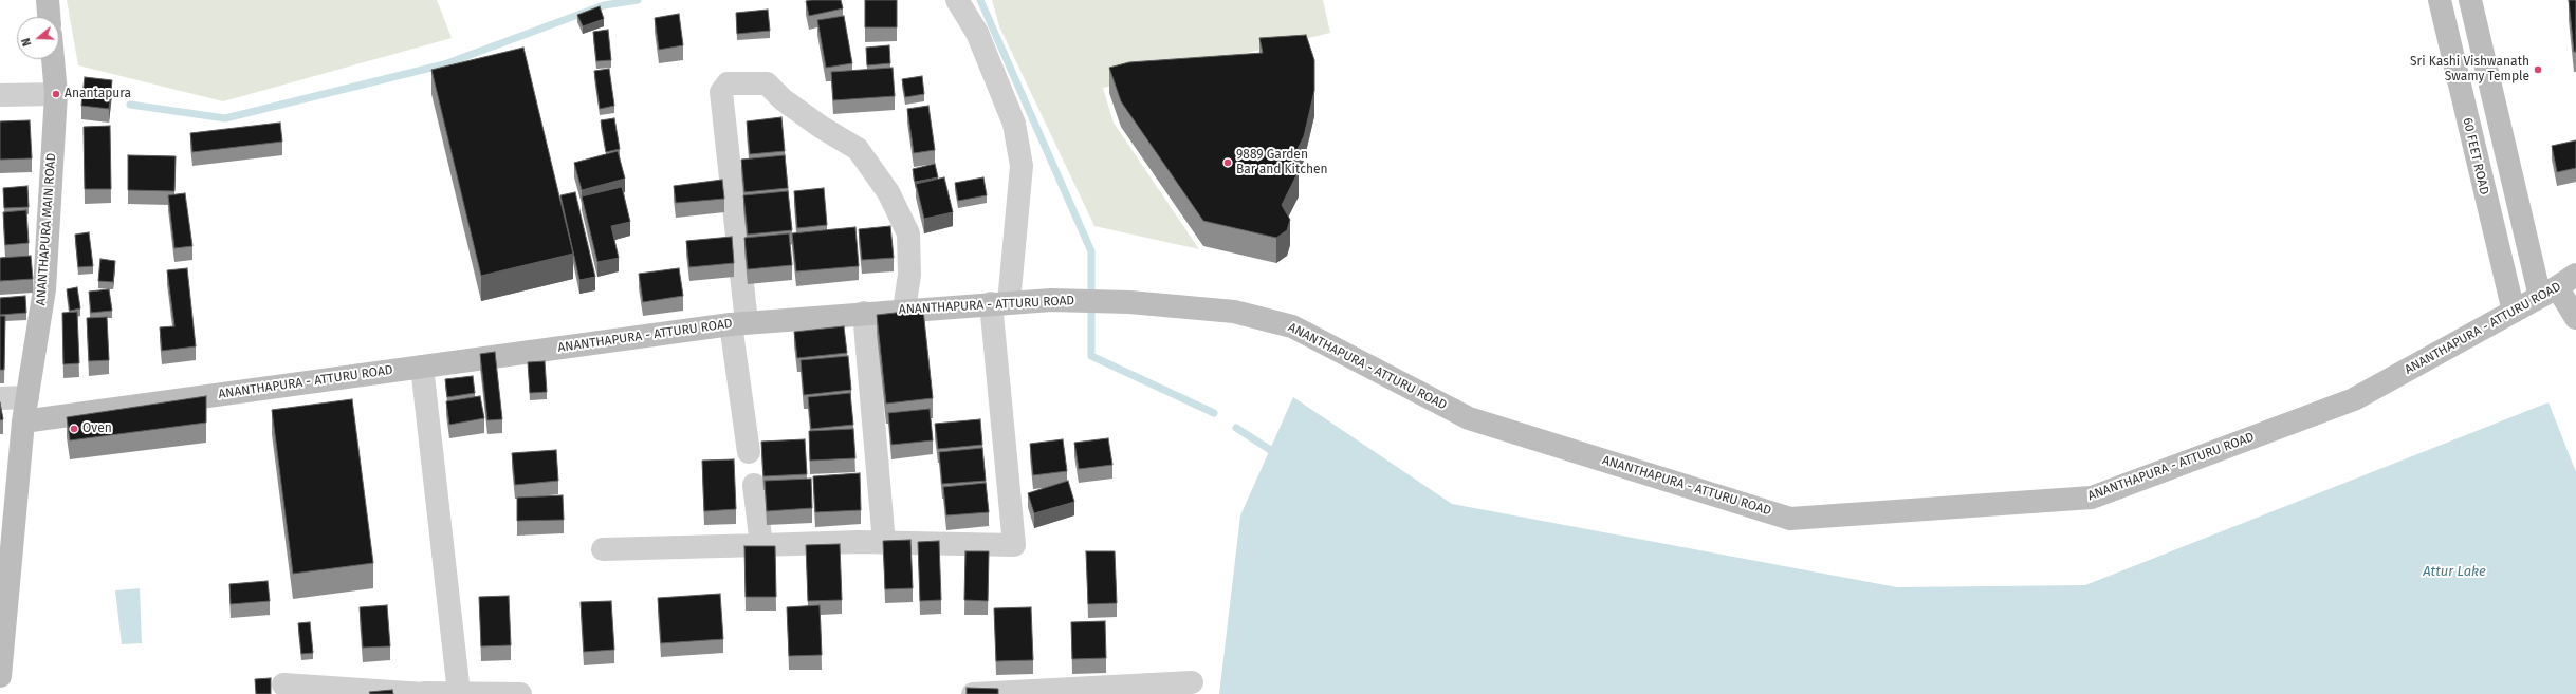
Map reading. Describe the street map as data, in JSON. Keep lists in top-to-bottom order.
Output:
{
  "streets": {
    "street": ["60 FEET ROAD", "ANANTHAPURA MAIN ROAD", "ANANTHAPURA - ATTURU ROAD"]
  },
  "crossings": [
    ["60 FEET ROAD", "ANANTHAPURA - ATTURU ROAD"],
    ["ANANTHAPURA MAIN ROAD", "ANANTHAPURA - ATTURU ROAD"]
  ],
  "water": ["Attur Lake"],
  "places": [
    "Sri Kashi Vishwanath Swamy Temple",
    "Anantapura",
    "9889 Garden Bar and Kitchen",
    "Oven"
  ],
  "north": "left"
}
